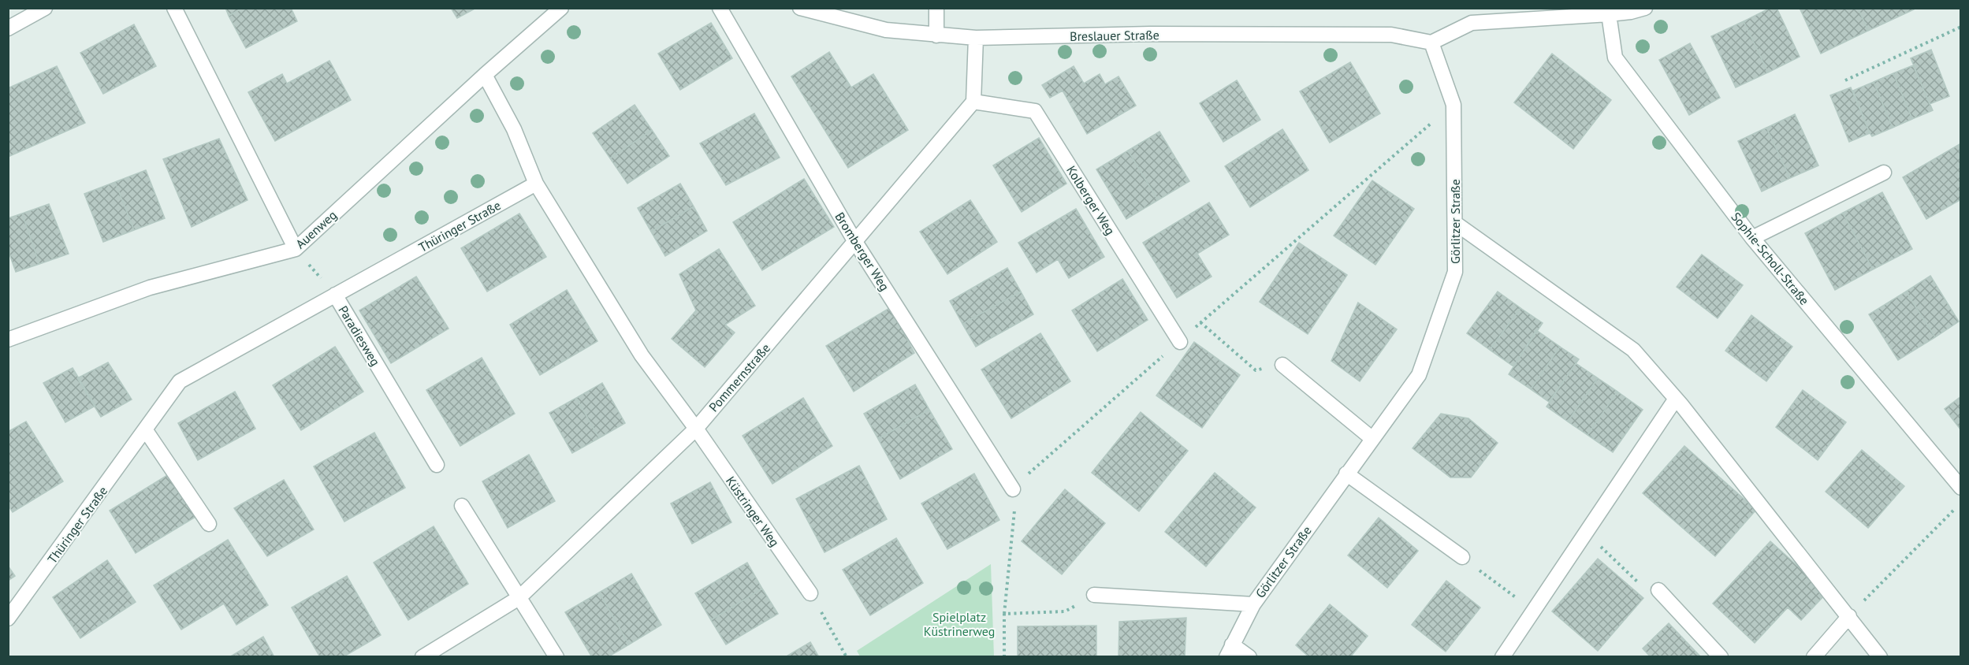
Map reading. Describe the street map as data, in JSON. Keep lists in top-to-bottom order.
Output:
{
  "streets": {
    "street": [
      "Breslauer Straße",
      "Kolberger Weg",
      "Görlitzer Straße",
      "Thüringer Straße",
      "Auenweg",
      "Bromberger Weg",
      "Sophie-Scholl-Straße",
      "Paradiesweg",
      "Pommernstraße",
      "Küstringer Weg"
    ]
  },
  "crossings": [
    ["Breslauer Straße", "Görlitzer Straße"],
    ["Kolberger Weg", "Pommernstraße"],
    ["Thüringer Straße", "Paradiesweg"],
    ["Auenweg", "Paradiesweg"],
    ["Bromberger Weg", "Pommernstraße"],
    ["Pommernstraße", "Küstringer Weg"]
  ],
  "parks": ["Spielplatz Küstrinerweg"]
}
